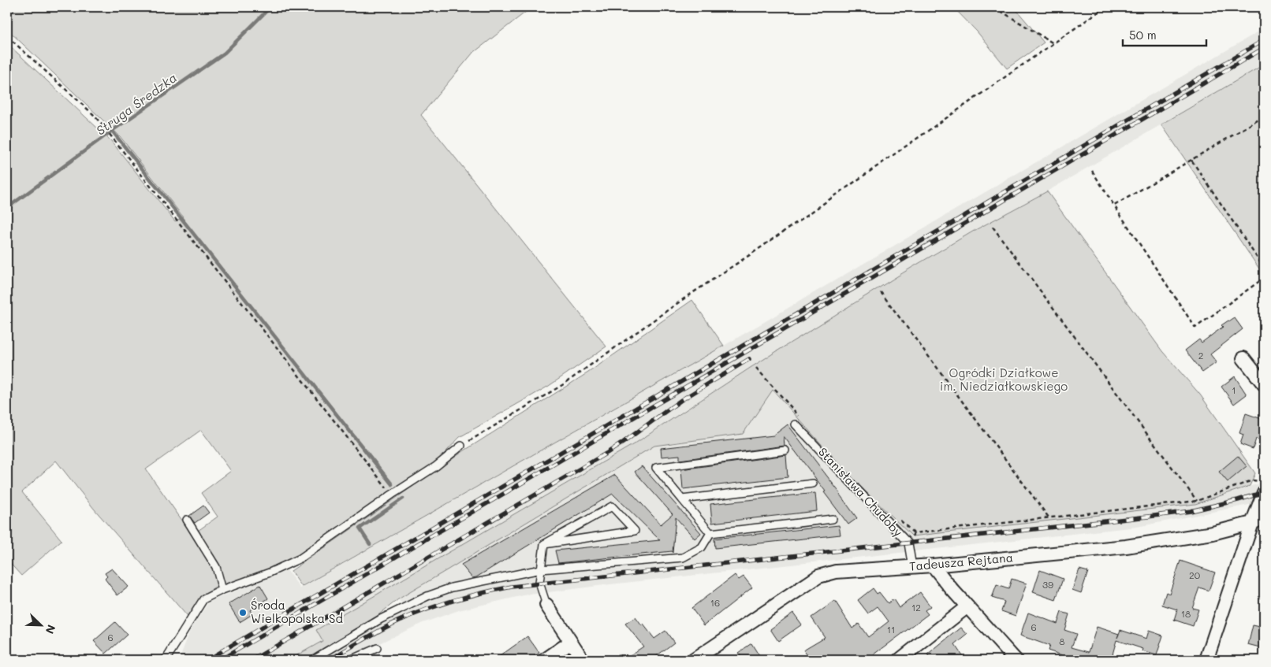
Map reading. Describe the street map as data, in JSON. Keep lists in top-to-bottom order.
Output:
{
  "streets": {
    "street": ["Tadeusza Rejtana"],
    "lane": ["Stanisława Chudoby"]
  },
  "crossings": [
    ["Stanisława Chudoby", "Tadeusza Rejtana"]
  ],
  "water": ["Struga Średzka"],
  "parks": ["Ogródki Działkowe im. Niedziałkowskiego"],
  "places": ["Środa Wielkopolska Sd"],
  "house_numbers": [
    "2",
    "1",
    "20",
    "39",
    "16",
    "12",
    "18",
    "6",
    "11",
    "6",
    "8"
  ],
  "scale_bar": "50 m",
  "north": "bottom right"
}
